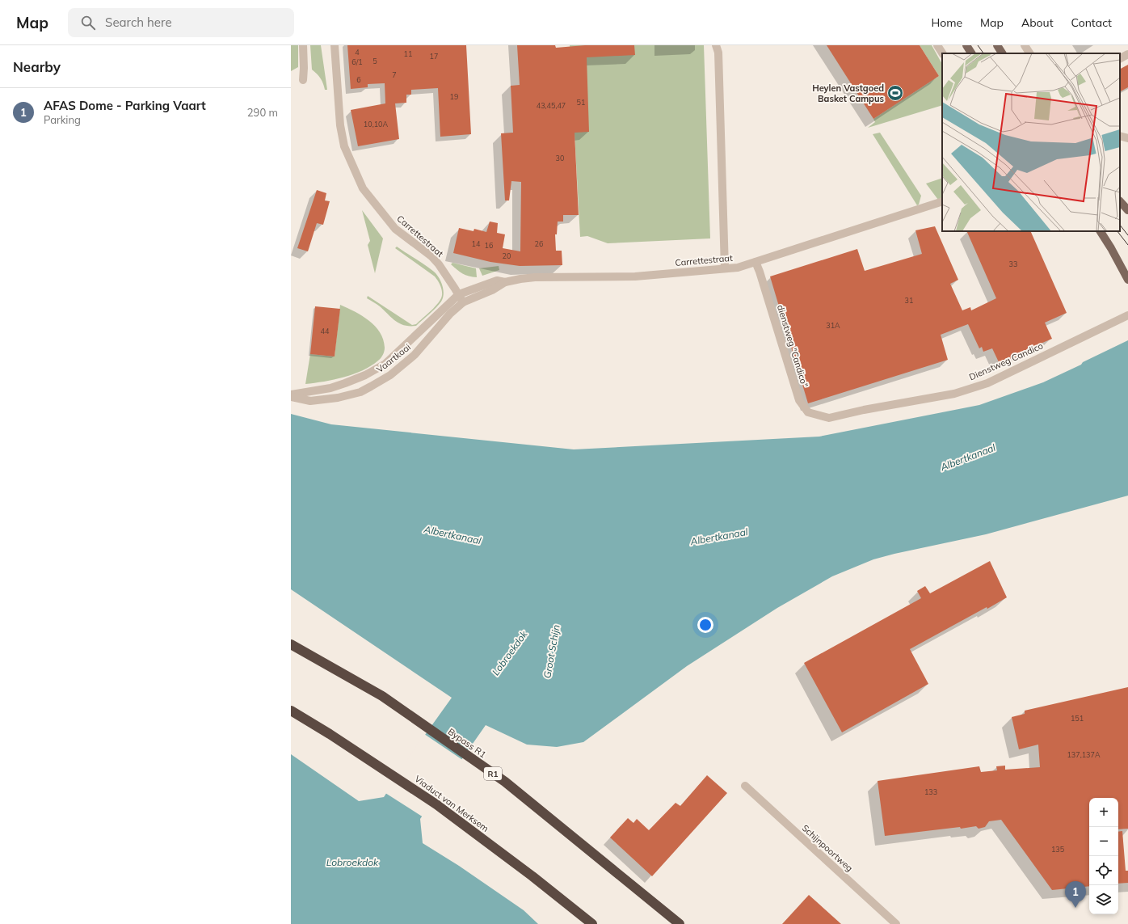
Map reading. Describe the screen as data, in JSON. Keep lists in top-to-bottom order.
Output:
{
  "streets": {
    "highway": ["Bypass R1", "R1", "Viaduct van Merksem"],
    "street": [
      "Carrettestraat",
      "dienstweg \"Candico\"",
      "Vaartkaai",
      "Dienstweg Candico",
      "Schijnpoortweg"
    ]
  },
  "crossings": [
    ["Carrettestraat", "dienstweg \"Candico\""],
    ["Carrettestraat", "Vaartkaai"],
    ["dienstweg \"Candico\"", "Dienstweg Candico"]
  ],
  "water": ["Albertkanaal", "Groot Schijn", "Lobroekdok"],
  "places": {
    "sports": ["Heylen Vastgoed Basket Campus"]
  },
  "house_numbers": [
    "4",
    "11",
    "17",
    "5",
    "6/1",
    "7",
    "6",
    "19",
    "51",
    "43,45,47",
    "10,10A",
    "30",
    "14",
    "26",
    "16",
    "20",
    "33",
    "31",
    "31A",
    "44",
    "151",
    "137,137A",
    "133",
    "135"
  ],
  "page": {
    "header": "Map",
    "search": "Search here",
    "nav": [
      "Home",
      "Map",
      "About",
      "Contact"
    ],
    "heading": "Nearby",
    "list": [
      {
        "mark": "1",
        "name": "AFAS Dome - Parking Vaart",
        "note": "Parking",
        "value": "290 m"
      }
    ],
    "map_buttons": ["+", "−"],
    "pins": "1"
  }
}
